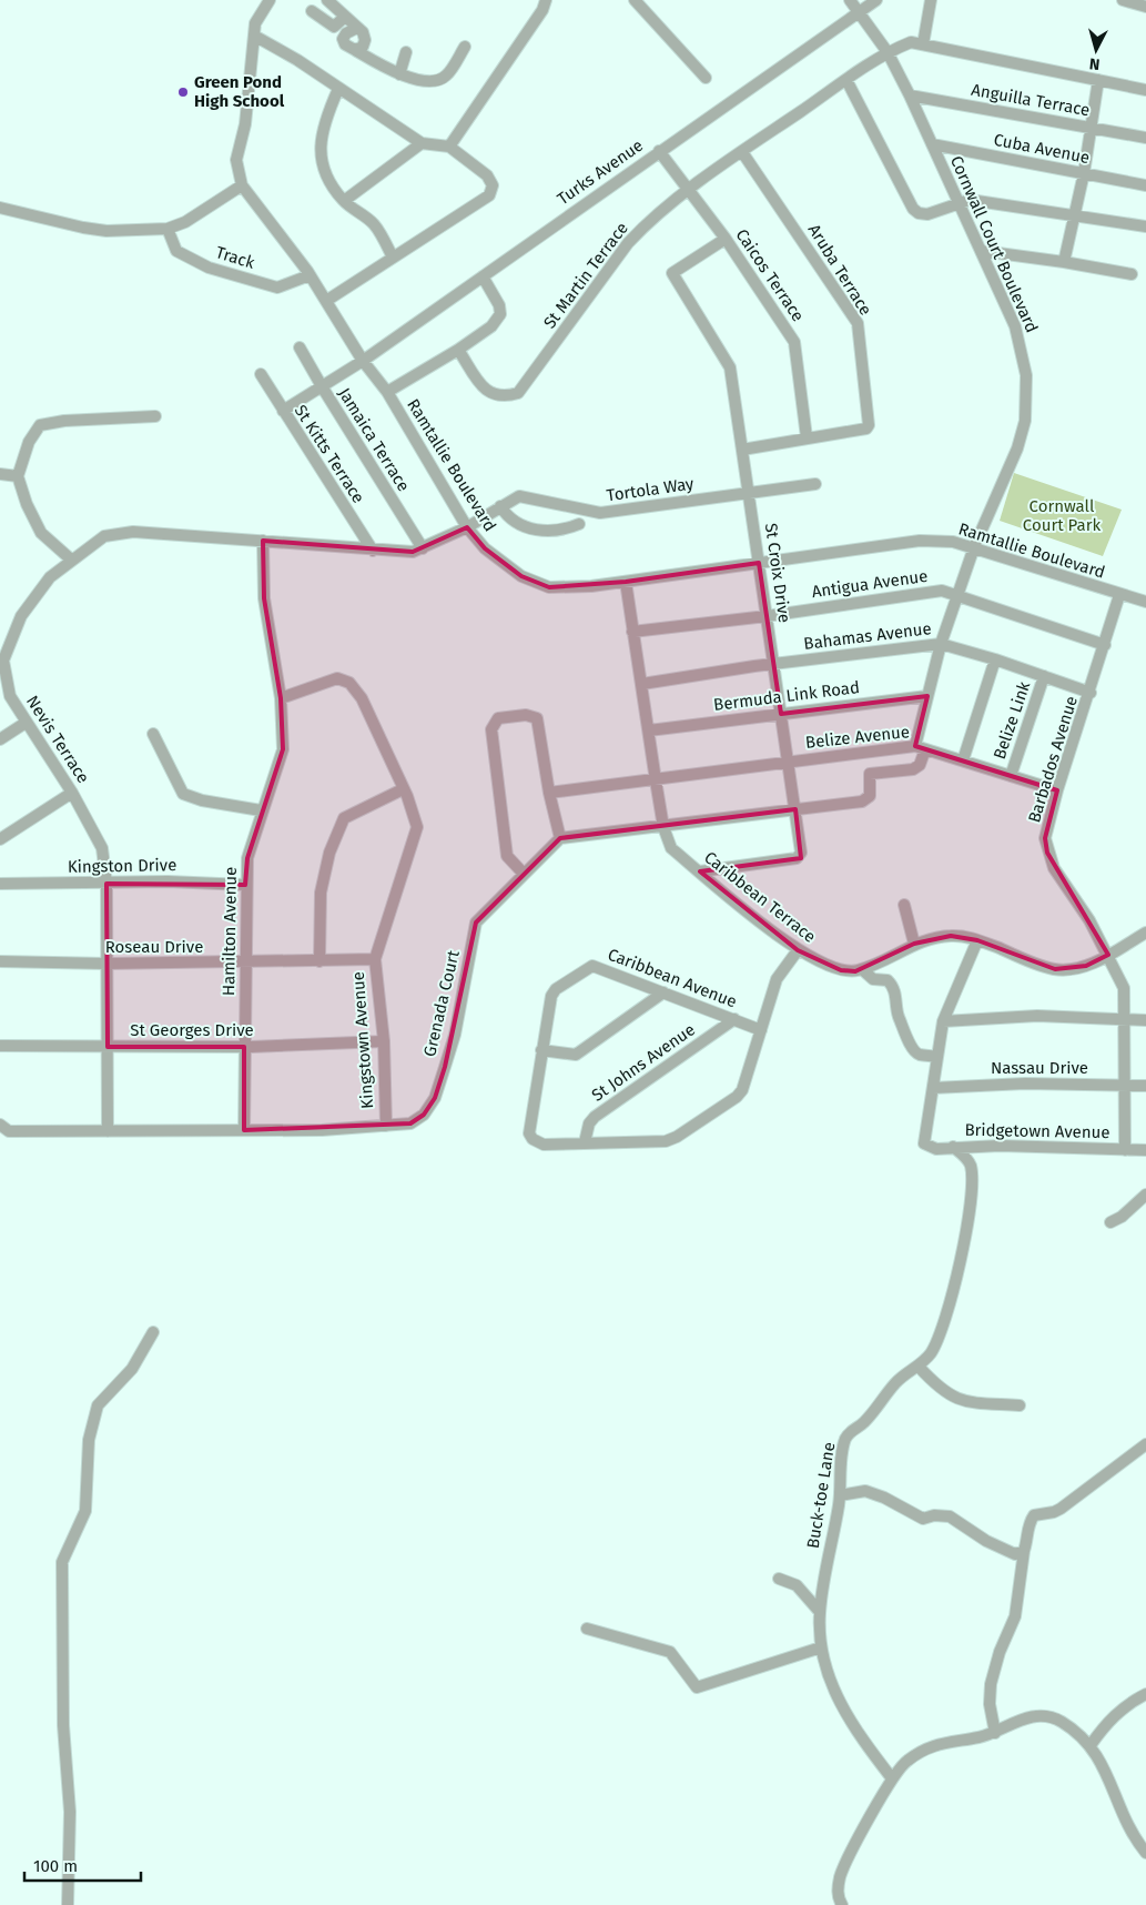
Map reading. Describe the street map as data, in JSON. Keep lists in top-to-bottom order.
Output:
{
  "streets": {
    "street": [
      "Anguilla Terrace",
      "Cuba Avenue",
      "Turks Avenue",
      "Cornwall Court Boulevard",
      "Track",
      "Aruba Terrace",
      "St Martin Terrace",
      "Caicos Terrace",
      "Jamaica Terrace",
      "St Kitts Terrace",
      "Ramtallie Boulevard",
      "Tortola Way",
      "St Croix Drive",
      "Antigua Avenue",
      "Bahamas Avenue",
      "Bermuda Link Road",
      "Belize Link",
      "Belize Avenue",
      "Nevis Terrace",
      "Barbados Avenue",
      "Kingston Drive",
      "Caribbean Terrace",
      "Hamilton Avenue",
      "Roseau Drive",
      "Caribbean Avenue",
      "Grenada Court",
      "St Georges Drive",
      "Kingstown Avenue",
      "St Johns Avenue",
      "Nassau Drive",
      "Bridgetown Avenue",
      "Buck-toe Lane"
    ]
  },
  "crossings": [
    ["Anguilla Terrace", "Cornwall Court Boulevard"],
    ["Cuba Avenue", "Cornwall Court Boulevard"],
    ["Turks Avenue", "Cornwall Court Boulevard"],
    ["Turks Avenue", "Caicos Terrace"],
    ["Turks Avenue", "Jamaica Terrace"],
    ["Turks Avenue", "St Kitts Terrace"],
    ["Turks Avenue", "Ramtallie Boulevard"],
    ["Cornwall Court Boulevard", "St Martin Terrace"],
    ["Cornwall Court Boulevard", "Ramtallie Boulevard"],
    ["Cornwall Court Boulevard", "Antigua Avenue"],
    ["Cornwall Court Boulevard", "Bahamas Avenue"],
    ["Cornwall Court Boulevard", "Bermuda Link Road"],
    ["Cornwall Court Boulevard", "Belize Avenue"],
    ["Track", "Ramtallie Boulevard"],
    ["Aruba Terrace", "St Martin Terrace"],
    ["Aruba Terrace", "Caicos Terrace"],
    ["Aruba Terrace", "St Croix Drive"],
    ["St Martin Terrace", "Caicos Terrace"],
    ["Caicos Terrace", "St Croix Drive"],
    ["Jamaica Terrace", "Nevis Terrace"],
    ["St Kitts Terrace", "Nevis Terrace"],
    ["Ramtallie Boulevard", "Tortola Way"],
    ["Ramtallie Boulevard", "St Croix Drive"],
    ["Ramtallie Boulevard", "Nevis Terrace"],
    ["Ramtallie Boulevard", "Barbados Avenue"],
    ["Ramtallie Boulevard", "Caribbean Terrace"],
    ["Tortola Way", "St Croix Drive"],
    ["Tortola Way", "Nevis Terrace"],
    ["St Croix Drive", "Antigua Avenue"],
    ["St Croix Drive", "Bahamas Avenue"],
    ["St Croix Drive", "Bermuda Link Road"],
    ["St Croix Drive", "Belize Avenue"],
    ["St Croix Drive", "Caribbean Terrace"],
    ["Antigua Avenue", "Barbados Avenue"],
    ["Antigua Avenue", "Caribbean Terrace"],
    ["Bahamas Avenue", "Belize Link"],
    ["Bahamas Avenue", "Barbados Avenue"],
    ["Bahamas Avenue", "Caribbean Terrace"],
    ["Bermuda Link Road", "Caribbean Terrace"],
    ["Belize Link", "Belize Avenue"],
    ["Belize Avenue", "Barbados Avenue"],
    ["Belize Avenue", "Caribbean Terrace"],
    ["Nevis Terrace", "Kingston Drive"],
    ["Nevis Terrace", "Hamilton Avenue"],
    ["Nevis Terrace", "Roseau Drive"],
    ["Nevis Terrace", "Grenada Court"],
    ["Nevis Terrace", "St Georges Drive"],
    ["Barbados Avenue", "Caribbean Terrace"],
    ["Barbados Avenue", "Nassau Drive"],
    ["Barbados Avenue", "Bridgetown Avenue"],
    ["Kingston Drive", "Hamilton Avenue"],
    ["Caribbean Terrace", "Caribbean Avenue"],
    ["Hamilton Avenue", "Roseau Drive"],
    ["Hamilton Avenue", "Grenada Court"],
    ["Hamilton Avenue", "St Georges Drive"],
    ["Hamilton Avenue", "Kingstown Avenue"],
    ["Roseau Drive", "Kingstown Avenue"],
    ["Caribbean Avenue", "St Johns Avenue"],
    ["Grenada Court", "Kingstown Avenue"],
    ["St Georges Drive", "Kingstown Avenue"],
    ["Nassau Drive", "Bridgetown Avenue"],
    ["Bridgetown Avenue", "Buck-toe Lane"]
  ],
  "parks": ["Cornwall Court Park"],
  "places": ["Green Pond High School"],
  "scale_bar": "100 m",
  "north": "bottom"
}
